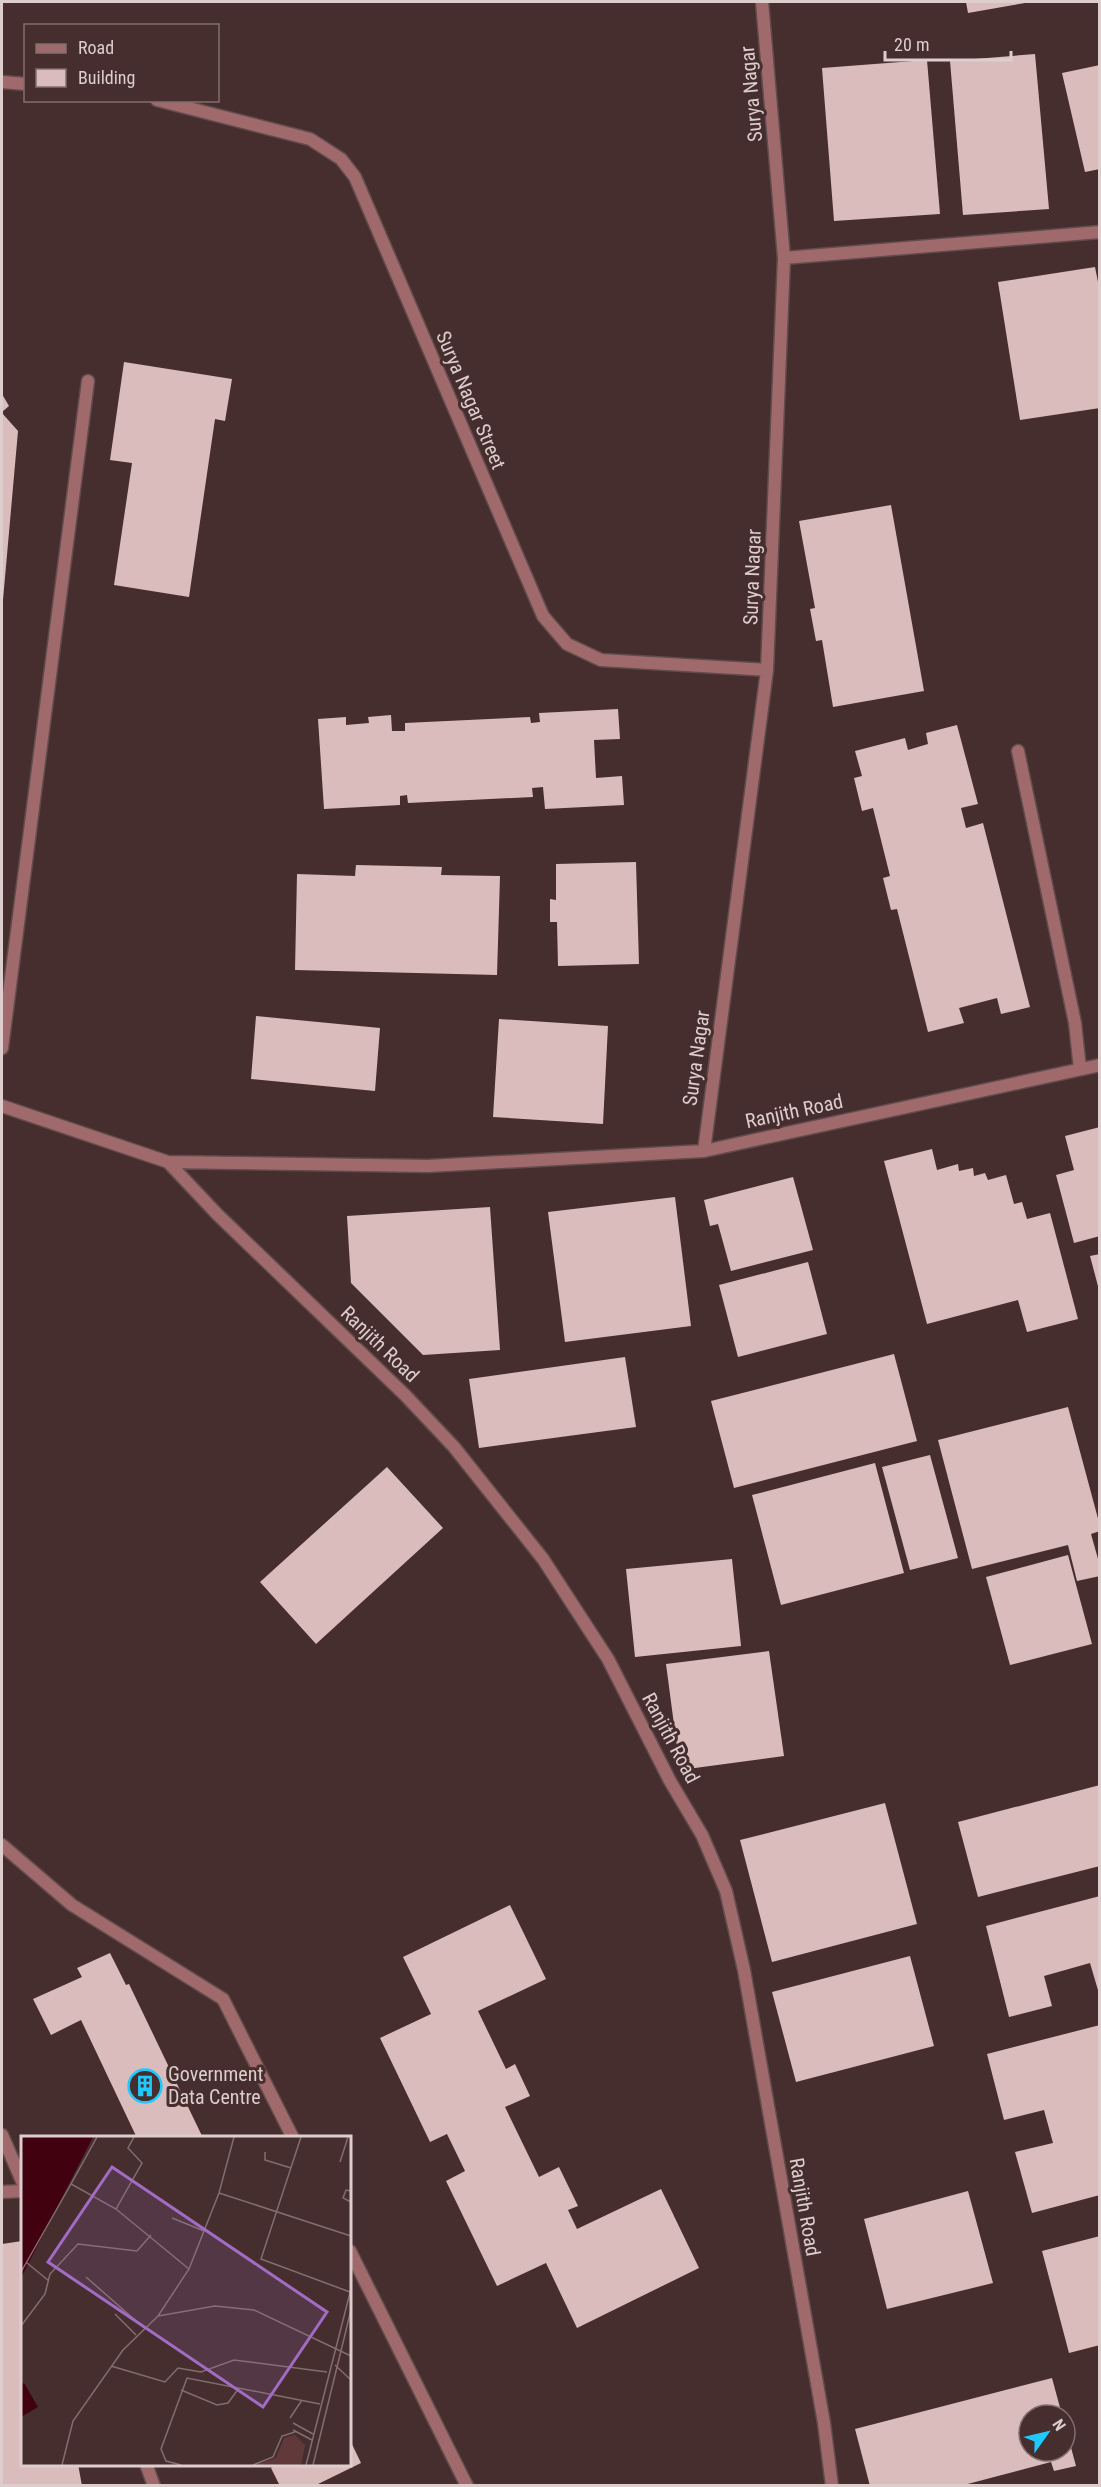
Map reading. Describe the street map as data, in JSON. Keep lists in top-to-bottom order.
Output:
{
  "streets": {
    "street": ["Surya Nagar", "Surya Nagar Street", "Ranjith Road"]
  },
  "crossings": [
    ["Surya Nagar", "Surya Nagar Street"],
    ["Surya Nagar", "Ranjith Road"]
  ],
  "places": {
    "building": ["Government Data Centre"]
  },
  "legend": ["Road", "Building"],
  "scale_bar": "20 m",
  "north": "top right"
}
